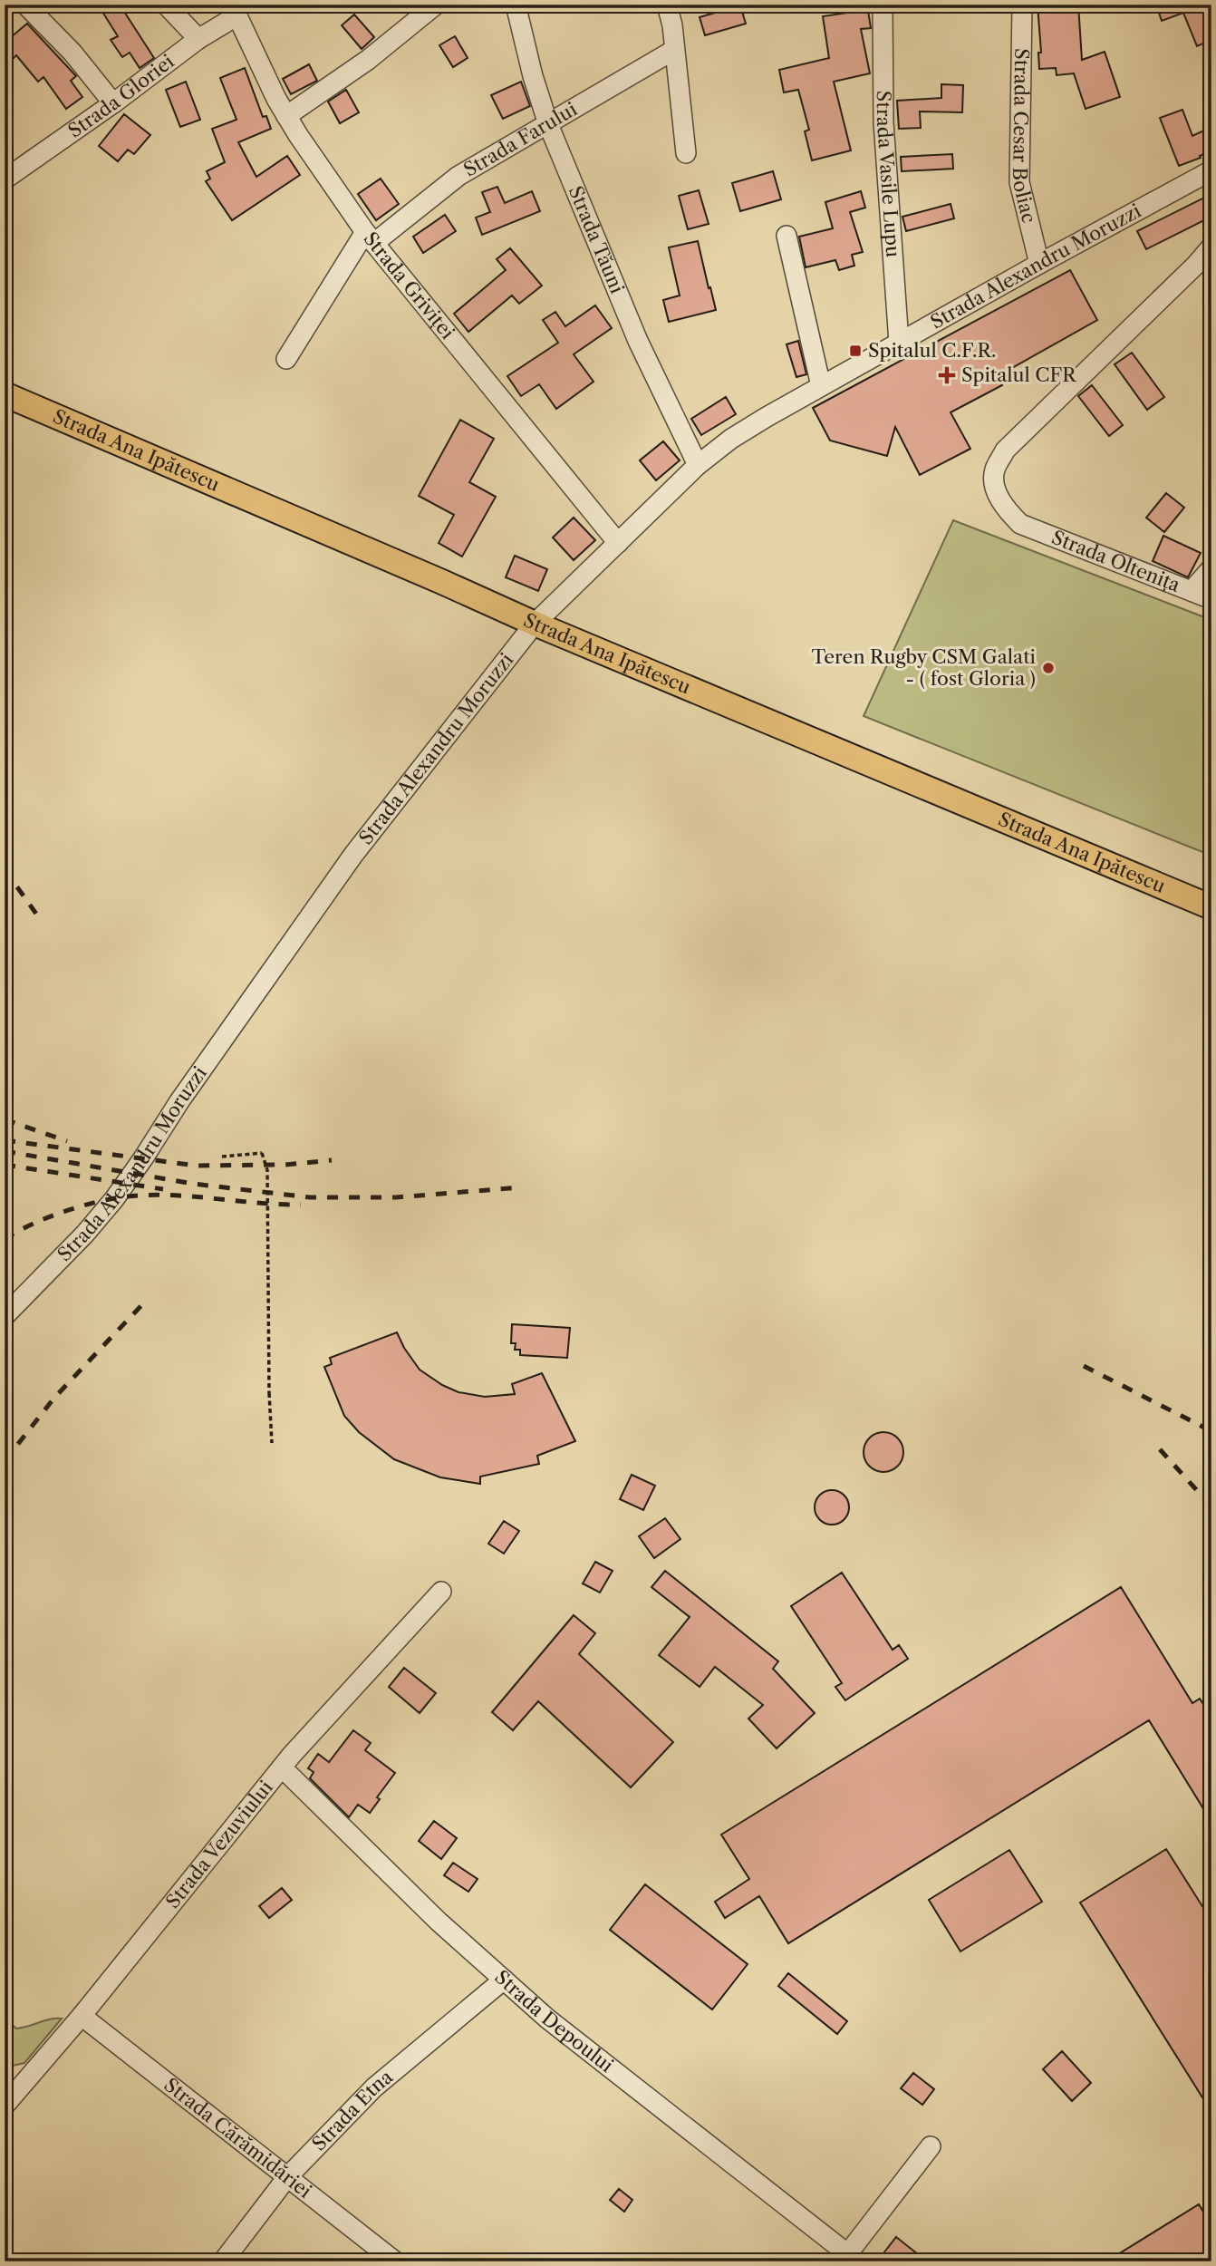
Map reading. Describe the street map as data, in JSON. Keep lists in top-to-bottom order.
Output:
{
  "streets": {
    "main road": ["Strada Ana Ipătescu"],
    "street": [
      "Strada Gloriei",
      "Strada Cesar Boliac",
      "Strada Farului",
      "Strada Vasile Lupu",
      "Strada Tăuni",
      "Strada Alexandru Moruzzi",
      "Strada Griviței",
      "Strada Oltenița",
      "Strada Vezuviului",
      "Strada Depoului",
      "Strada Etna",
      "Strada Cărămidăriei"
    ]
  },
  "crossings": [
    ["Strada Gloriei", "Strada Griviței"],
    ["Strada Cesar Boliac", "Strada Alexandru Moruzzi"],
    ["Strada Farului", "Strada Tăuni"],
    ["Strada Farului", "Strada Griviței"],
    ["Strada Vasile Lupu", "Strada Alexandru Moruzzi"],
    ["Strada Tăuni", "Strada Alexandru Moruzzi"],
    ["Strada Alexandru Moruzzi", "Strada Griviței"],
    ["Strada Alexandru Moruzzi", "Strada Ana Ipătescu"],
    ["Strada Vezuviului", "Strada Depoului"],
    ["Strada Vezuviului", "Strada Cărămidăriei"],
    ["Strada Depoului", "Strada Etna"],
    ["Strada Etna", "Strada Cărămidăriei"]
  ],
  "places": {
    "transit": ["Spitalul C.F.R."],
    "health": ["Spitalul CFR"],
    "other": ["Teren Rugby CSM Galati - ( fost Gloria )"]
  }
}
